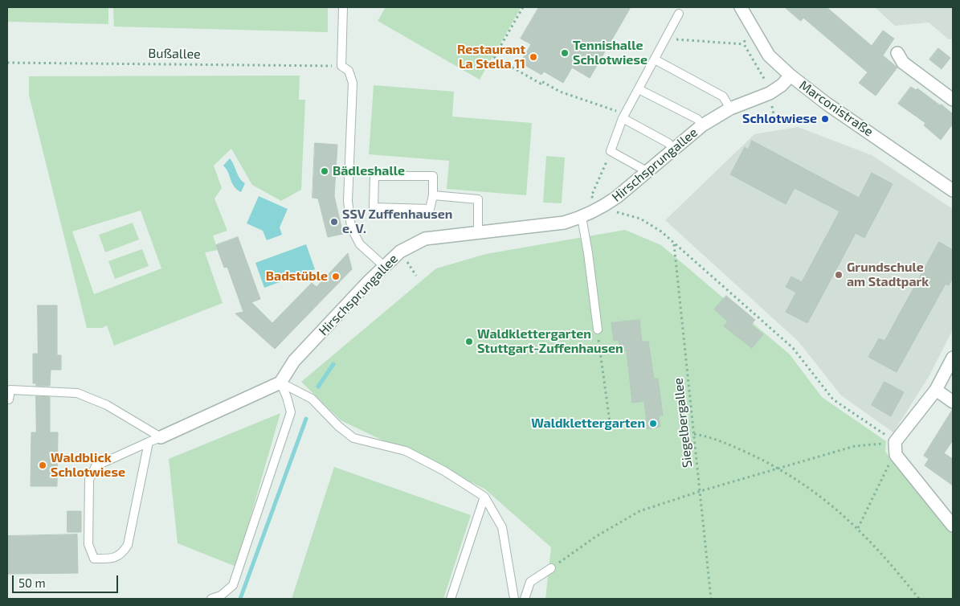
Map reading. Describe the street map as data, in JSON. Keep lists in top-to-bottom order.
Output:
{
  "streets": {
    "street": ["Marconistraße", "Hirschsprungallee"],
    "path": ["Bußallee", "Siegelbergallee"]
  },
  "crossings": [
    ["Marconistraße", "Hirschsprungallee"]
  ],
  "places": [
    "Tennishalle Schlotwiese",
    "Restaurant La Stella 11",
    "Schlotwiese",
    "Bädleshalle",
    "SSV Zuffenhausen e. V.",
    "Grundschule am Stadtpark",
    "Badstüble",
    "Waldklettergarten Stuttgart-Zuffenhausen",
    "Waldklettergarten",
    "Waldblick Schlotwiese"
  ],
  "scale_bar": "50 m"
}
